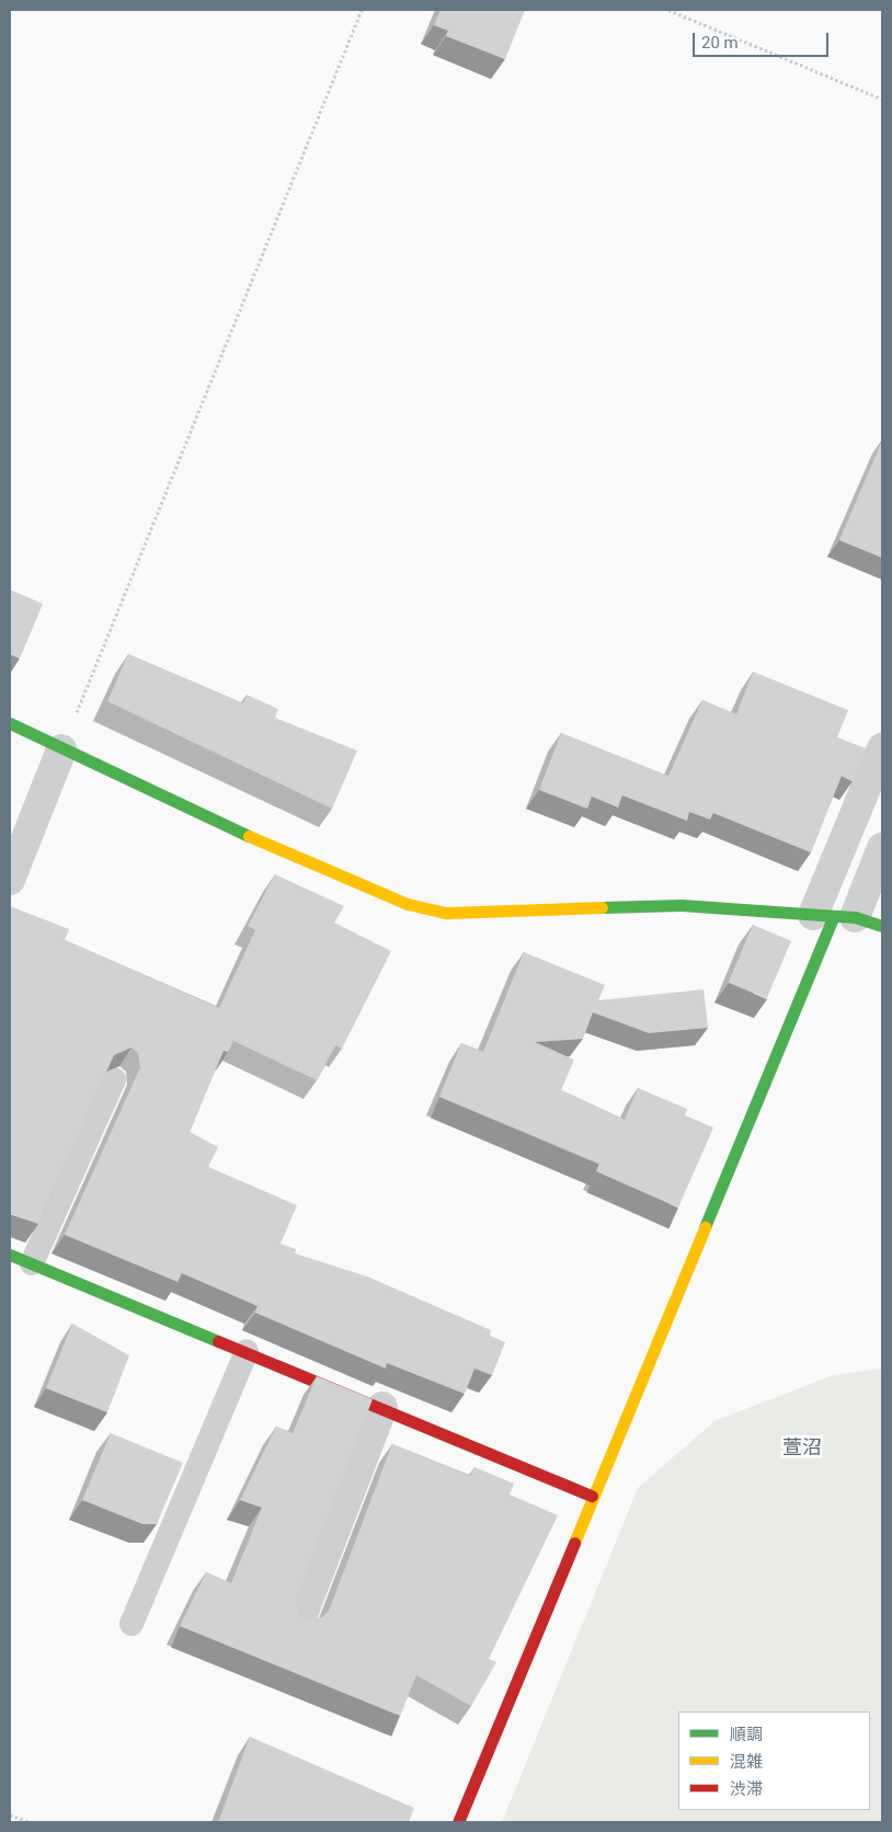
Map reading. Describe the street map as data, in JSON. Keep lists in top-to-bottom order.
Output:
{
  "districts": ["萱沼"],
  "legend": ["順調", "混雑", "渋滞"],
  "scale_bar": "20 m"
}
